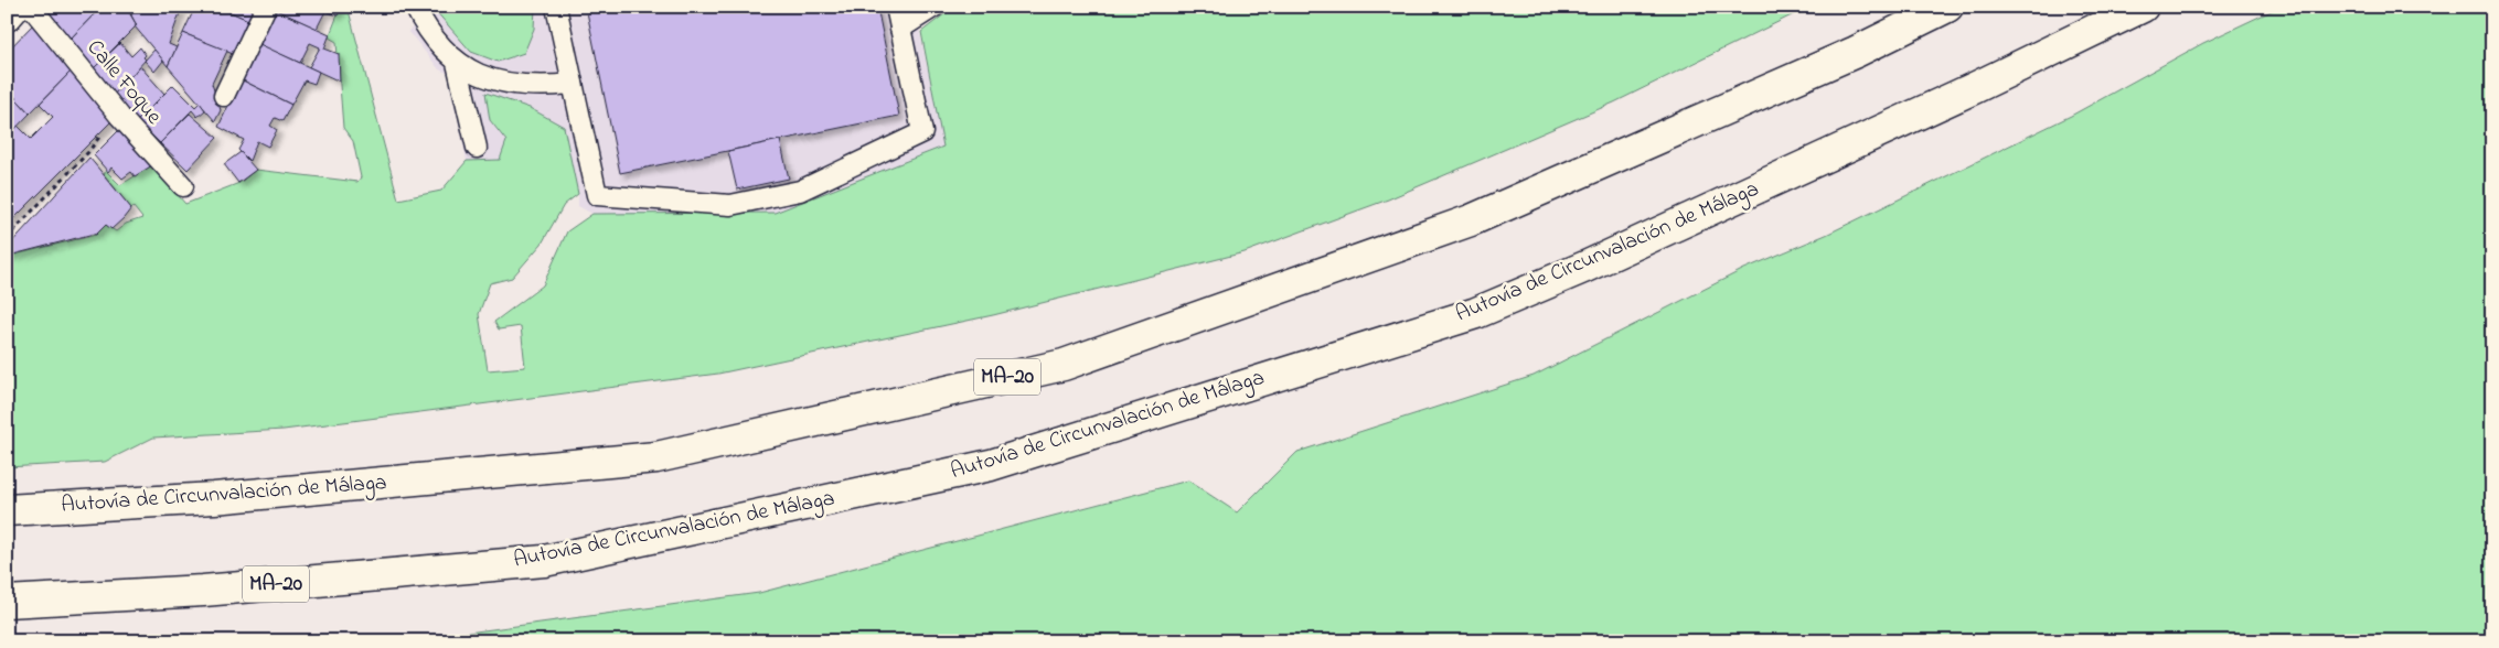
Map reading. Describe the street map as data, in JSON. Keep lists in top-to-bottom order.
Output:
{
  "streets": {
    "main road": ["Autovía de Circunvalación de Málaga", "MA-20"],
    "lane": ["Calle Foque"]
  }
}
